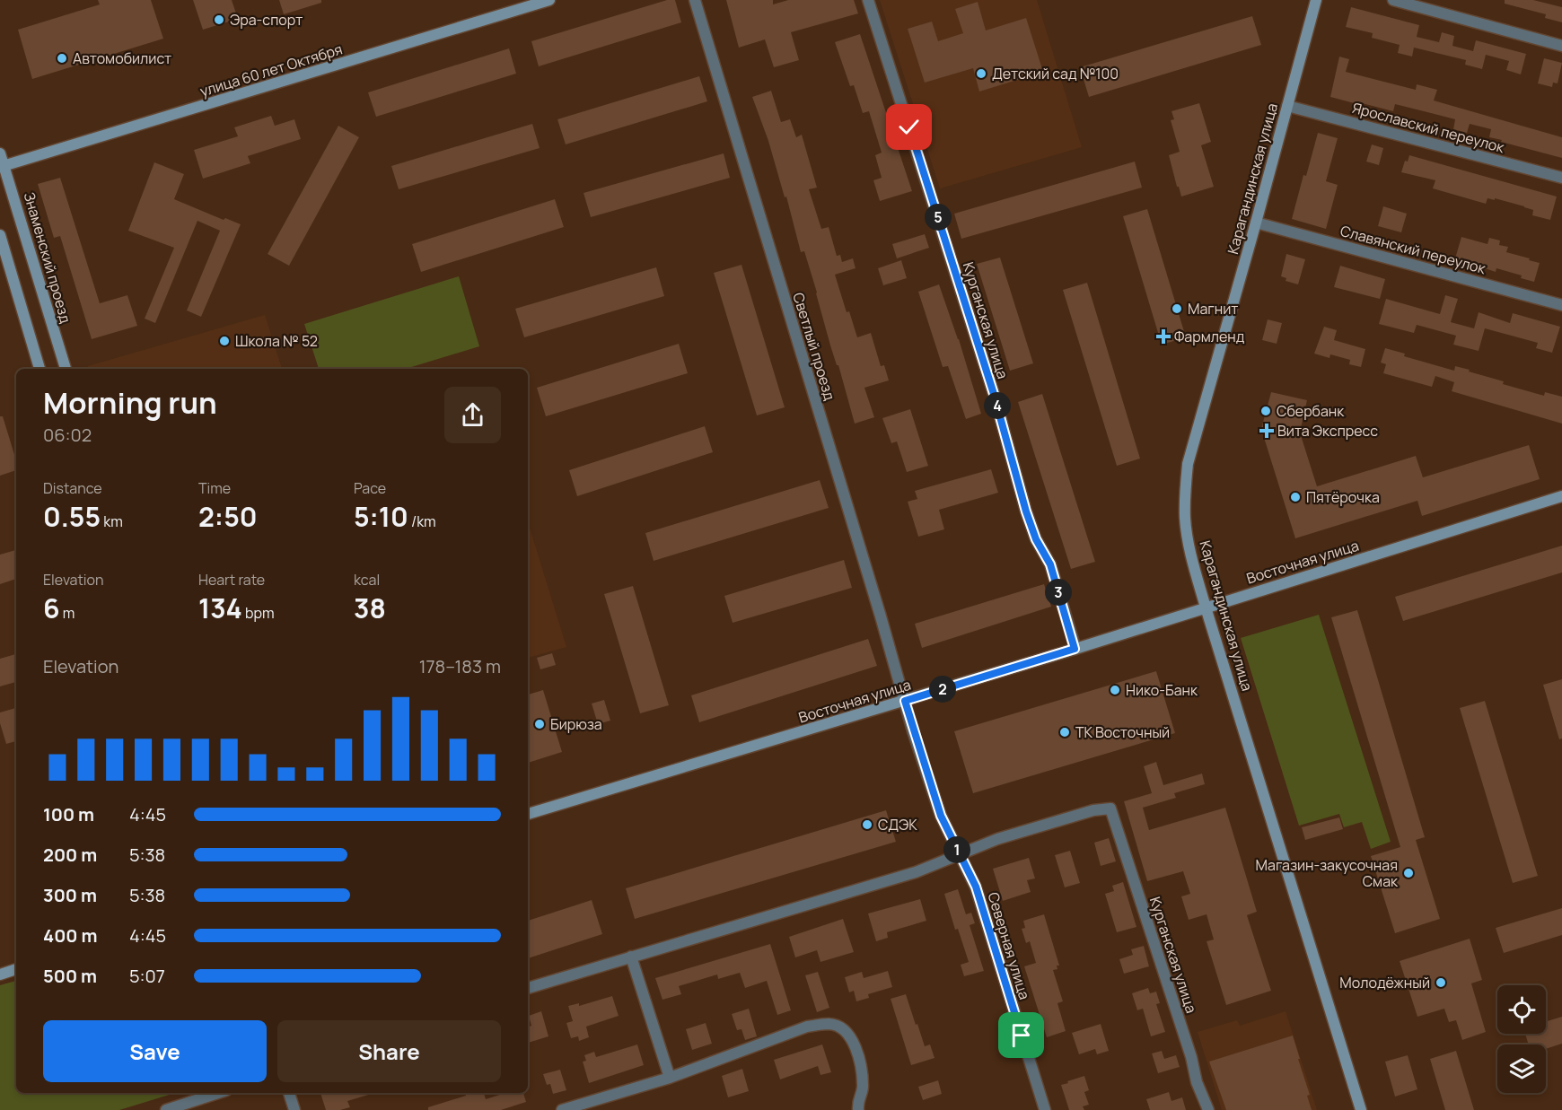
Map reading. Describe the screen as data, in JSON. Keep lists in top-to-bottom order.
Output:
{
  "streets": {
    "main road": [
      "улица 60 лет Октября",
      "Карагандинская улица",
      "Знаменский проезд",
      "Восточная улица"
    ],
    "street": [
      "Ярославский переулок",
      "Славянский переулок",
      "Курганская улица",
      "Светлый проезд",
      "Северная улица"
    ]
  },
  "crossings": [
    ["улица 60 лет Октября", "Знаменский проезд"],
    ["Ярославский переулок", "Карагандинская улица"],
    ["Карагандинская улица", "Славянский переулок"],
    ["Карагандинская улица", "Восточная улица"],
    ["Курганская улица", "Светлый проезд"],
    ["Курганская улица", "Восточная улица"],
    ["Курганская улица", "Северная улица"],
    ["Светлый проезд", "Восточная улица"],
    ["Светлый проезд", "Северная улица"]
  ],
  "places": {
    "other": [
      "Эра-спорт",
      "Автомобилист",
      "Детский сад №100",
      "Магнит",
      "Школа № 52",
      "Сбербанк",
      "Пятёрочка",
      "Нико-Банк",
      "Бирюза",
      "ТК Восточный",
      "СДЭК",
      "Магазин-закусочная Смак",
      "Молодёжный"
    ],
    "health": ["Фармленд", "Вита Экспресс"]
  },
  "page": {
    "pins": [
      "5",
      "4",
      "3",
      "2",
      "1"
    ],
    "heading": ["Morning run", "06:02"],
    "stats": [
      ["Distance", "0.55 km"],
      ["Time", "2:50"],
      ["Pace", "5:10 /km"],
      ["Elevation", "6 m"],
      ["Heart rate", "134 bpm"],
      ["kcal", "38"]
    ],
    "chart": ["Elevation", "178–183 m"],
    "list": [
      {
        "name": "100 m",
        "note": "4:45"
      },
      {
        "name": "200 m",
        "note": "5:38"
      },
      {
        "name": "300 m",
        "note": "5:38"
      },
      {
        "name": "400 m",
        "note": "4:45"
      },
      {
        "name": "500 m",
        "note": "5:07"
      }
    ],
    "buttons": ["Save", "Share"]
  }
}
